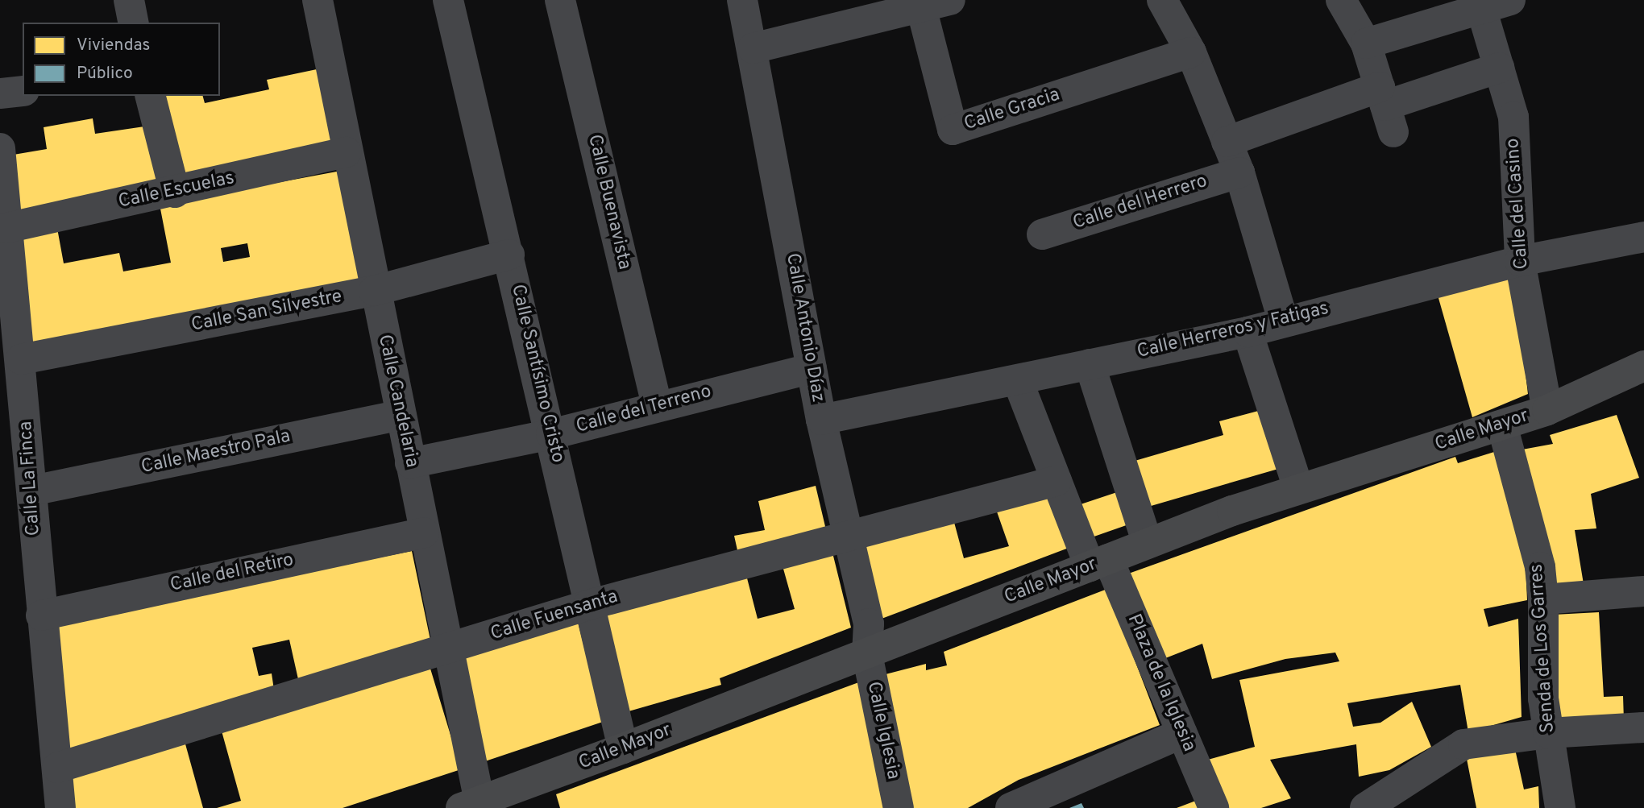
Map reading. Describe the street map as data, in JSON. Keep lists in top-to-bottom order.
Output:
{
  "streets": {
    "main road": ["Calle Mayor"],
    "street": [
      "Calle Gracia",
      "Calle Escuelas",
      "Calle Buenavista",
      "Calle del Herrero",
      "Calle del Casino",
      "Calle San Silvestre",
      "Calle Antonio Díaz",
      "Calle Herreros y Fatigas",
      "Calle Santísimo Cristo",
      "Calle Candelaria",
      "Calle del Terreno",
      "Calle Maestro Pala",
      "Calle La Finca",
      "Calle del Retiro",
      "Calle Fuensanta",
      "Senda de Los Garres",
      "Plaza de la Iglesia",
      "Calle Iglesia"
    ]
  },
  "crossings": [
    ["Calle Escuelas", "Calle Candelaria"],
    ["Calle Escuelas", "Calle La Finca"],
    ["Calle Buenavista", "Calle del Terreno"],
    ["Calle del Casino", "Calle Herreros y Fatigas"],
    ["Calle del Casino", "Calle Mayor"],
    ["Calle San Silvestre", "Calle Santísimo Cristo"],
    ["Calle San Silvestre", "Calle Candelaria"],
    ["Calle San Silvestre", "Calle La Finca"],
    ["Calle Antonio Díaz", "Calle Herreros y Fatigas"],
    ["Calle Antonio Díaz", "Calle del Terreno"],
    ["Calle Antonio Díaz", "Calle Mayor"],
    ["Calle Antonio Díaz", "Calle Fuensanta"],
    ["Calle Antonio Díaz", "Calle Iglesia"],
    ["Calle Herreros y Fatigas", "Plaza de la Iglesia"],
    ["Calle Santísimo Cristo", "Calle del Terreno"],
    ["Calle Santísimo Cristo", "Calle Mayor"],
    ["Calle Santísimo Cristo", "Calle Fuensanta"],
    ["Calle Candelaria", "Calle del Terreno"],
    ["Calle Candelaria", "Calle Mayor"],
    ["Calle Candelaria", "Calle Maestro Pala"],
    ["Calle Candelaria", "Calle del Retiro"],
    ["Calle Candelaria", "Calle Fuensanta"],
    ["Calle Mayor", "Senda de Los Garres"],
    ["Calle Mayor", "Plaza de la Iglesia"],
    ["Calle Mayor", "Calle Iglesia"],
    ["Calle Maestro Pala", "Calle La Finca"],
    ["Calle La Finca", "Calle del Retiro"],
    ["Calle La Finca", "Calle Fuensanta"],
    ["Calle Fuensanta", "Plaza de la Iglesia"]
  ],
  "legend": ["Viviendas", "Público"]
}
